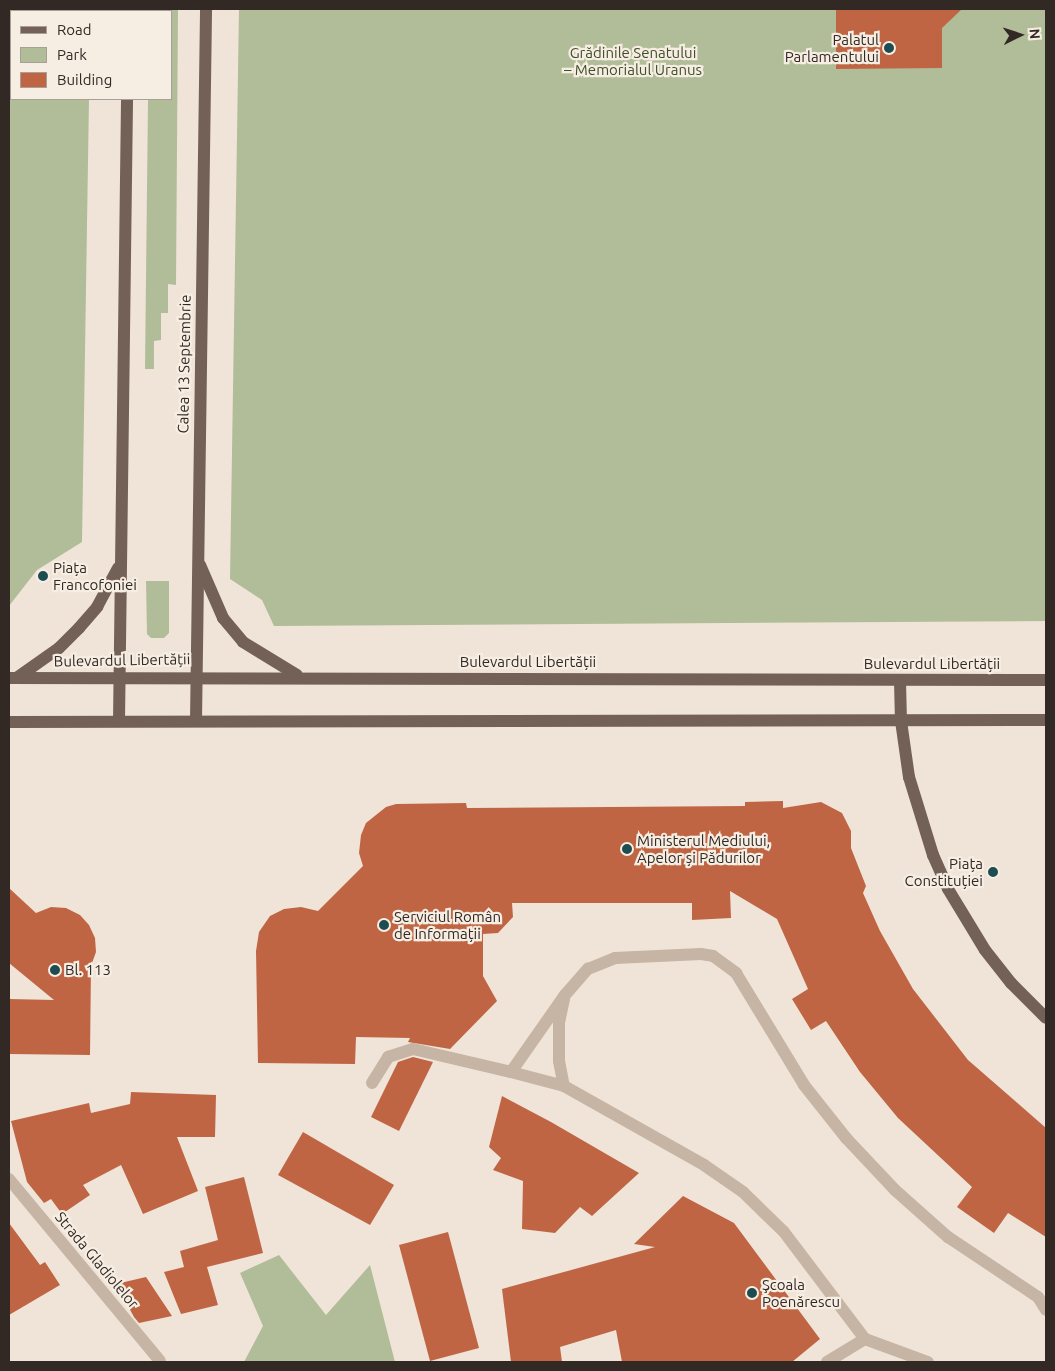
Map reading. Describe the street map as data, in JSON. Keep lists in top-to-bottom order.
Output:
{
  "streets": {
    "main road": ["Calea 13 Septembrie", "Bulevardul Libertății"],
    "street": ["Strada Gladiolelor"]
  },
  "crossings": [
    ["Calea 13 Septembrie", "Bulevardul Libertății"]
  ],
  "parks": ["Grădinile Senatului – Memorialul Uranus"],
  "places": [
    "Palatul Parlamentului",
    "Piața Francofoniei",
    "Ministerul Mediului, Apelor și Pădurilor",
    "Piața Constituției",
    "Serviciul Român de Informații",
    "Bl. 113",
    "Şcoala Poenărescu"
  ],
  "legend": ["Road", "Park", "Building"],
  "north": "right"
}
